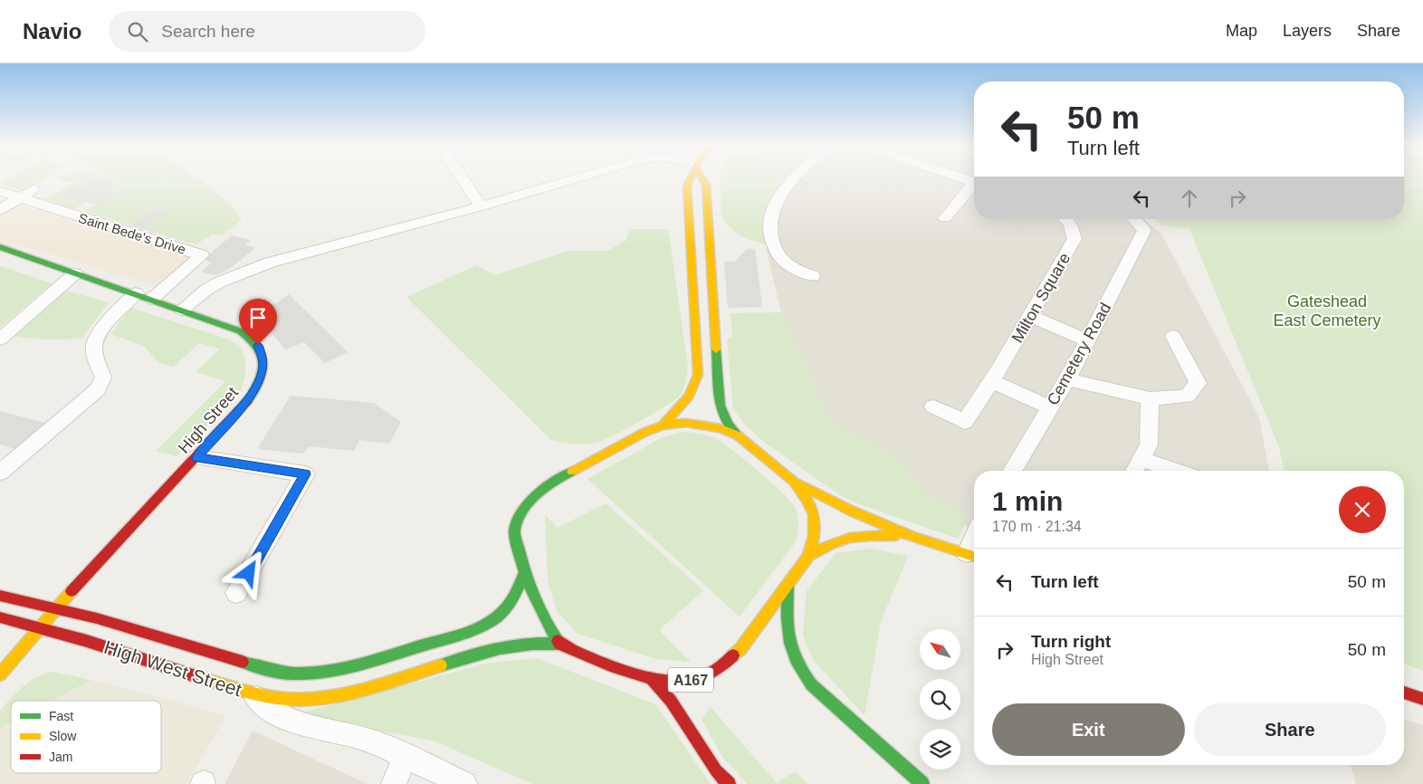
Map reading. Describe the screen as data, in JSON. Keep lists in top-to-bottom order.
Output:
{
  "streets": {
    "main road": ["High Street", "High West Street", "A167"],
    "street": ["Saint Bede's Drive", "Milton Square", "Cemetery Road"]
  },
  "crossings": [
    ["Saint Bede's Drive", "High Street"],
    ["High Street", "High West Street"],
    ["High West Street", "A167"]
  ],
  "parks": ["Gateshead East Cemetery"],
  "legend": ["Fast", "Slow", "Jam"],
  "north": "top left",
  "page": {
    "header": "Navio",
    "search": "Search here",
    "nav": ["Map", "Layers", "Share"],
    "turn": ["50 m", "Turn left"],
    "heading": ["1 min", "170 m · 21:34"],
    "list": [
      {
        "name": "Turn left",
        "value": "50 m"
      },
      {
        "name": "Turn right",
        "note": "High Street",
        "value": "50 m"
      }
    ],
    "buttons": ["Exit", "Share"]
  }
}
